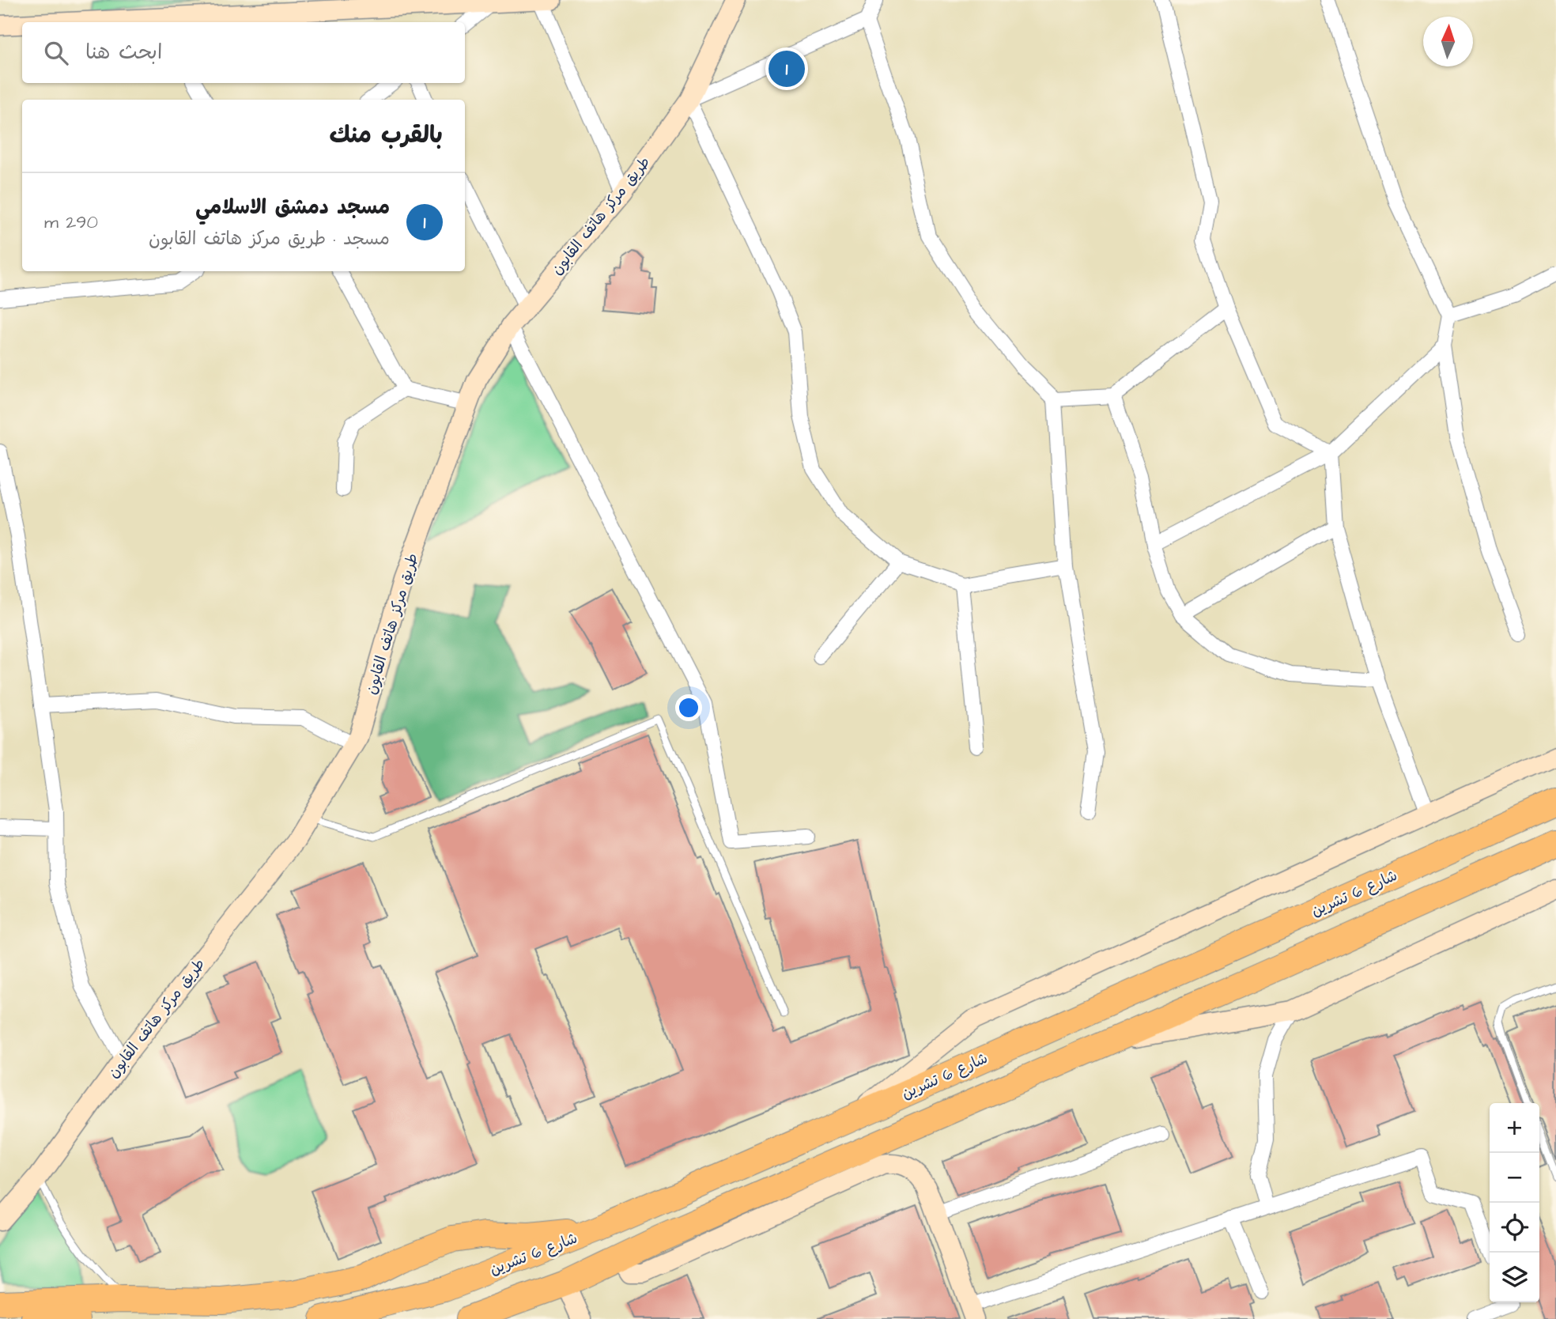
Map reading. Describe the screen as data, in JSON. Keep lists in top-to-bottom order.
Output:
{
  "streets": {
    "highway": ["شارع 6 تشرين"],
    "main road": ["طريق مركز هاتف القابون"]
  },
  "north": "top",
  "page": {
    "search": "ابحث هنا",
    "pins": "1",
    "heading": "بالقرب منك",
    "list": [
      {
        "mark": "1",
        "name": "مسجد دمشق الاسلامي",
        "note": "مسجد · طريق مركز هاتف القابون",
        "value": "290 m"
      }
    ],
    "map_buttons": ["+", "−"]
  }
}
